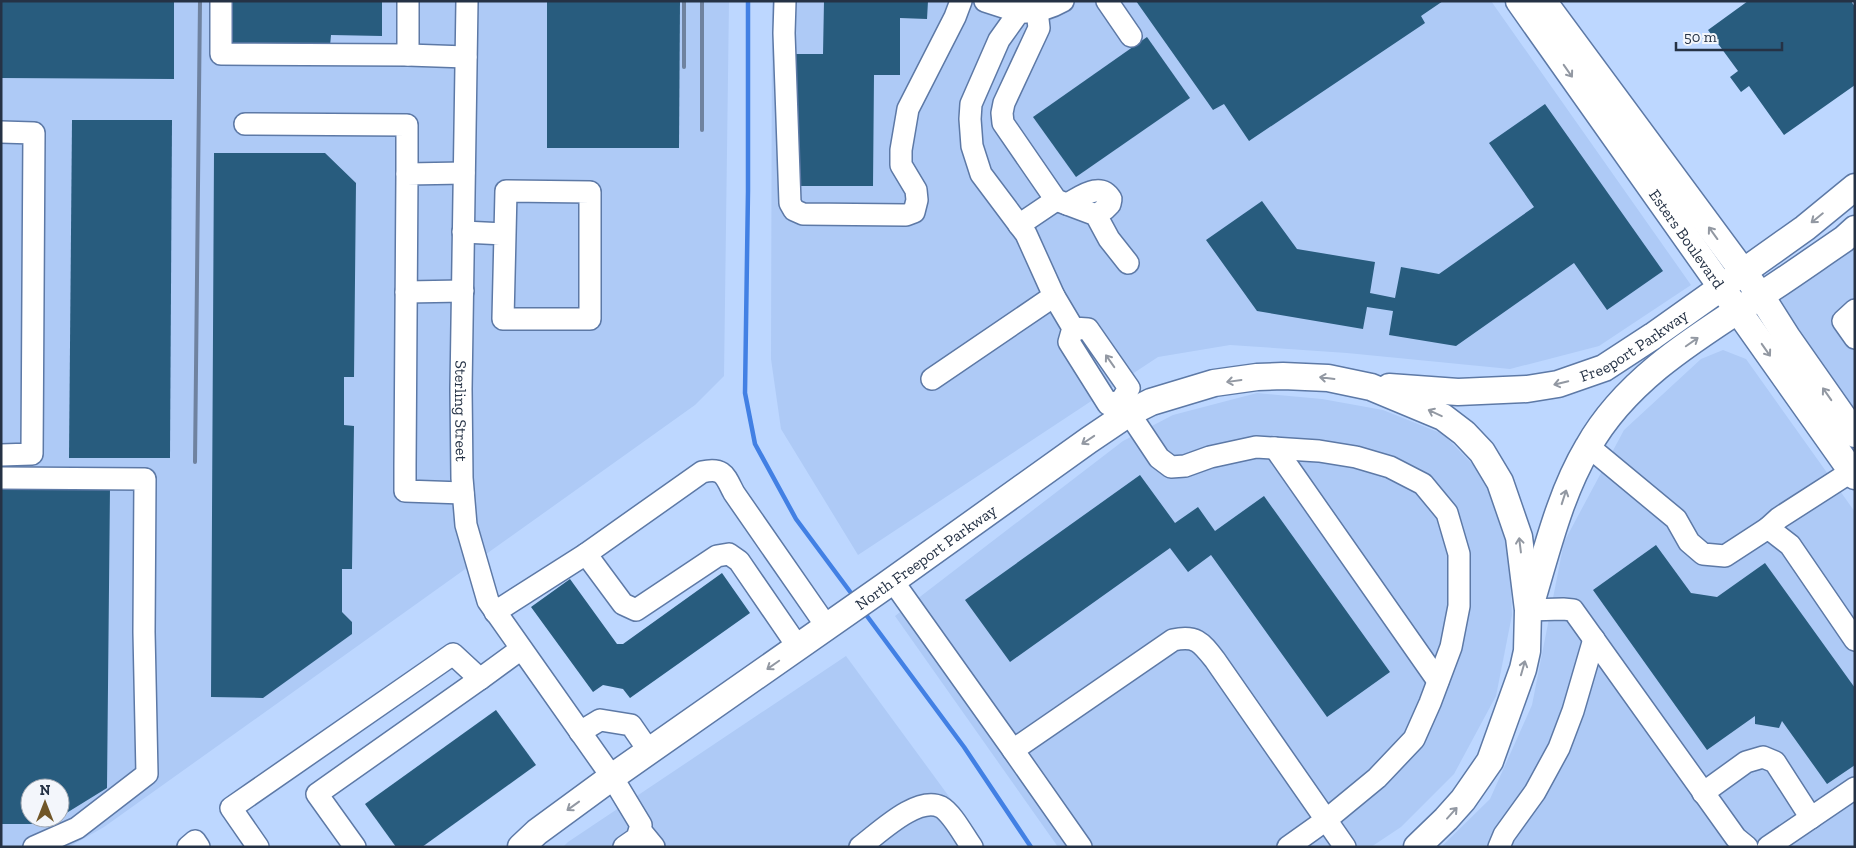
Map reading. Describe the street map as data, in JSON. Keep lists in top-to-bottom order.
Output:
{
  "streets": {
    "main road": ["Esters Boulevard", "Freeport Parkway", "North Freeport Parkway"],
    "street": ["Sterling Street"]
  },
  "crossings": [
    ["Esters Boulevard", "Freeport Parkway"],
    ["Freeport Parkway", "North Freeport Parkway"],
    ["Sterling Street", "North Freeport Parkway"]
  ],
  "one_way": ["North Freeport Parkway"],
  "scale_bar": "50 m",
  "north": "top"
}
